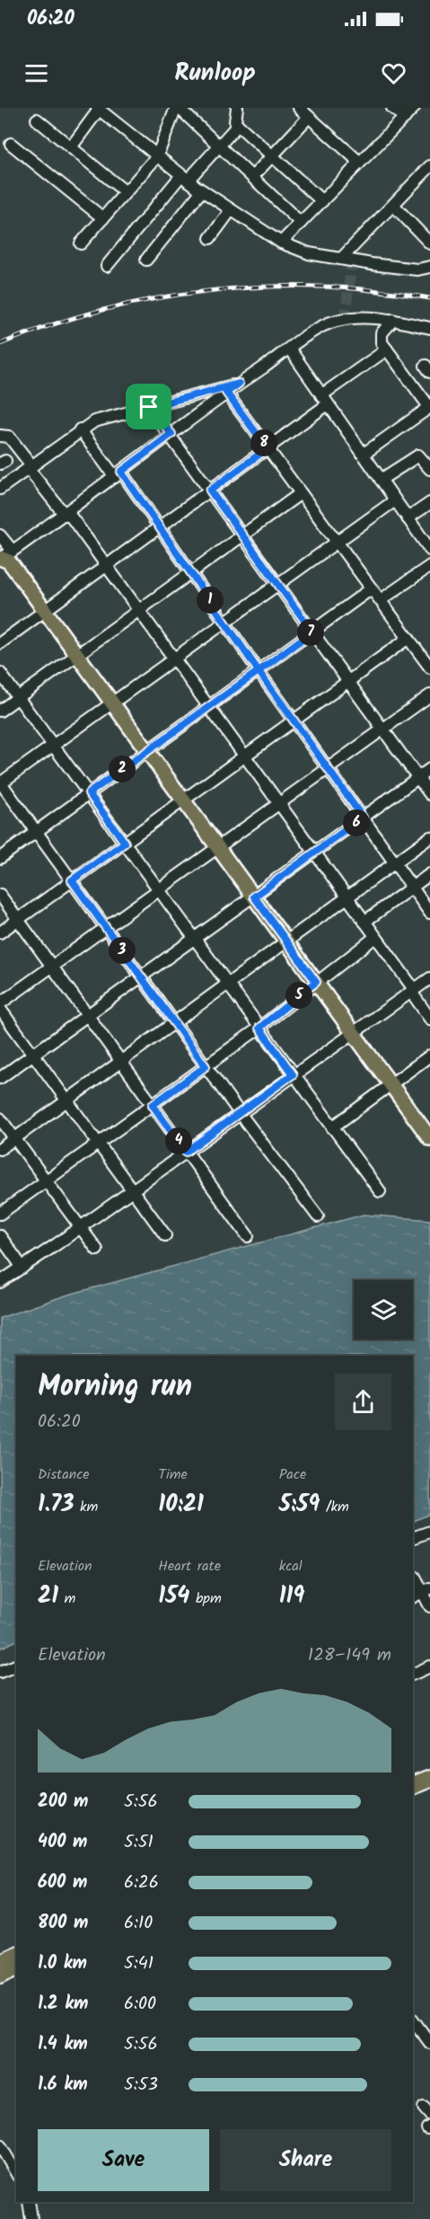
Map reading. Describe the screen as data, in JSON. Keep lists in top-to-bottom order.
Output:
{
  "page": {
    "status": "06:20",
    "header": "Runloop",
    "pins": [
      "8",
      "1",
      "7",
      "2",
      "6",
      "3",
      "5",
      "4"
    ],
    "heading": ["Morning run", "06:20"],
    "stats": [
      ["Distance", "1.73 km"],
      ["Time", "10:21"],
      ["Pace", "5:59 /km"],
      ["Elevation", "21 m"],
      ["Heart rate", "154 bpm"],
      ["kcal", "119"]
    ],
    "chart": ["Elevation", "128–149 m"],
    "list": [
      {
        "name": "200 m",
        "note": "5:56"
      },
      {
        "name": "400 m",
        "note": "5:51"
      },
      {
        "name": "600 m",
        "note": "6:26"
      },
      {
        "name": "800 m",
        "note": "6:10"
      },
      {
        "name": "1.0 km",
        "note": "5:41"
      },
      {
        "name": "1.2 km",
        "note": "6:00"
      },
      {
        "name": "1.4 km",
        "note": "5:56"
      },
      {
        "name": "1.6 km",
        "note": "5:53"
      }
    ],
    "buttons": ["Save", "Share"]
  }
}
